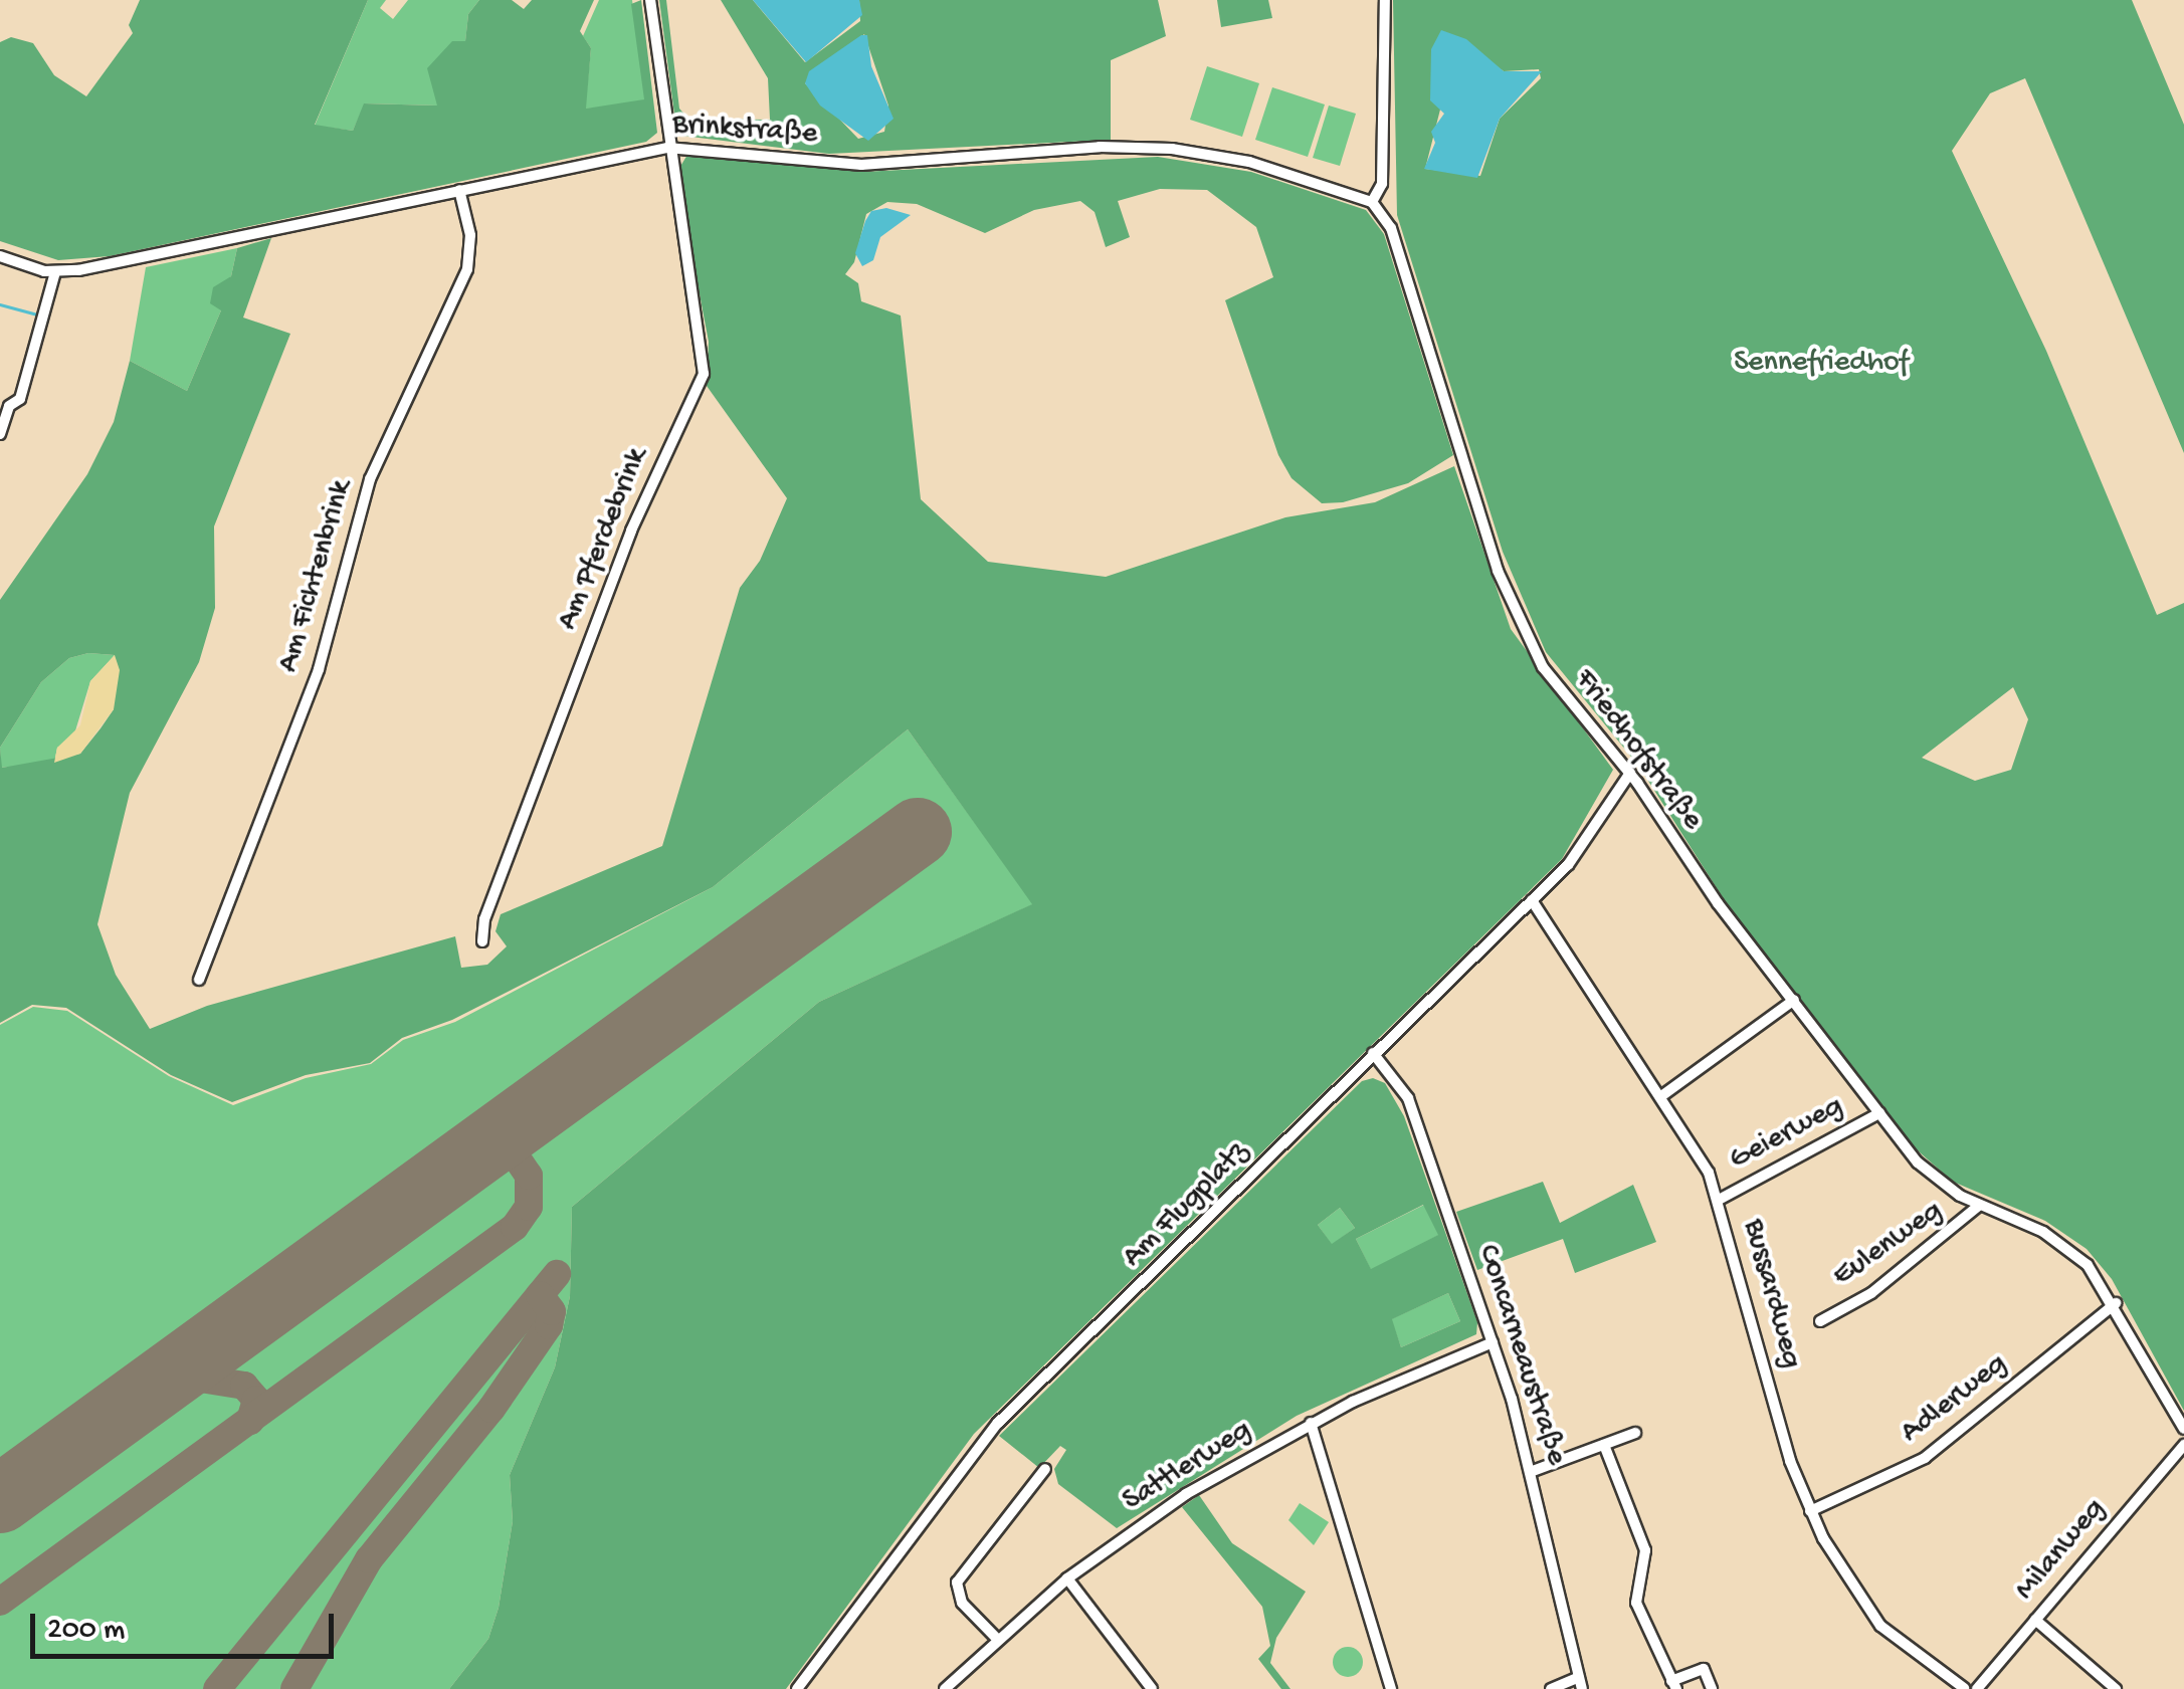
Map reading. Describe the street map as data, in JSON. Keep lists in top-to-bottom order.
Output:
{
  "streets": {
    "street": [
      "Brinkstraße",
      "Am Pferdebrink",
      "Am Fichtenbrink",
      "Friedhofstraße",
      "Geierweg",
      "Am Flugplatz",
      "Eulenweg",
      "Bussardweg",
      "Concarneaustraße",
      "Adlerweg",
      "Sattlerweg",
      "Milanweg"
    ]
  },
  "crossings": [
    ["Brinkstraße", "Am Pferdebrink"],
    ["Brinkstraße", "Am Fichtenbrink"],
    ["Brinkstraße", "Friedhofstraße"],
    ["Friedhofstraße", "Geierweg"],
    ["Friedhofstraße", "Am Flugplatz"],
    ["Friedhofstraße", "Eulenweg"],
    ["Friedhofstraße", "Adlerweg"],
    ["Geierweg", "Bussardweg"],
    ["Am Flugplatz", "Bussardweg"],
    ["Am Flugplatz", "Concarneaustraße"],
    ["Bussardweg", "Adlerweg"],
    ["Concarneaustraße", "Sattlerweg"]
  ],
  "parks": ["Sennefriedhof"],
  "scale_bar": "200 m"
}
